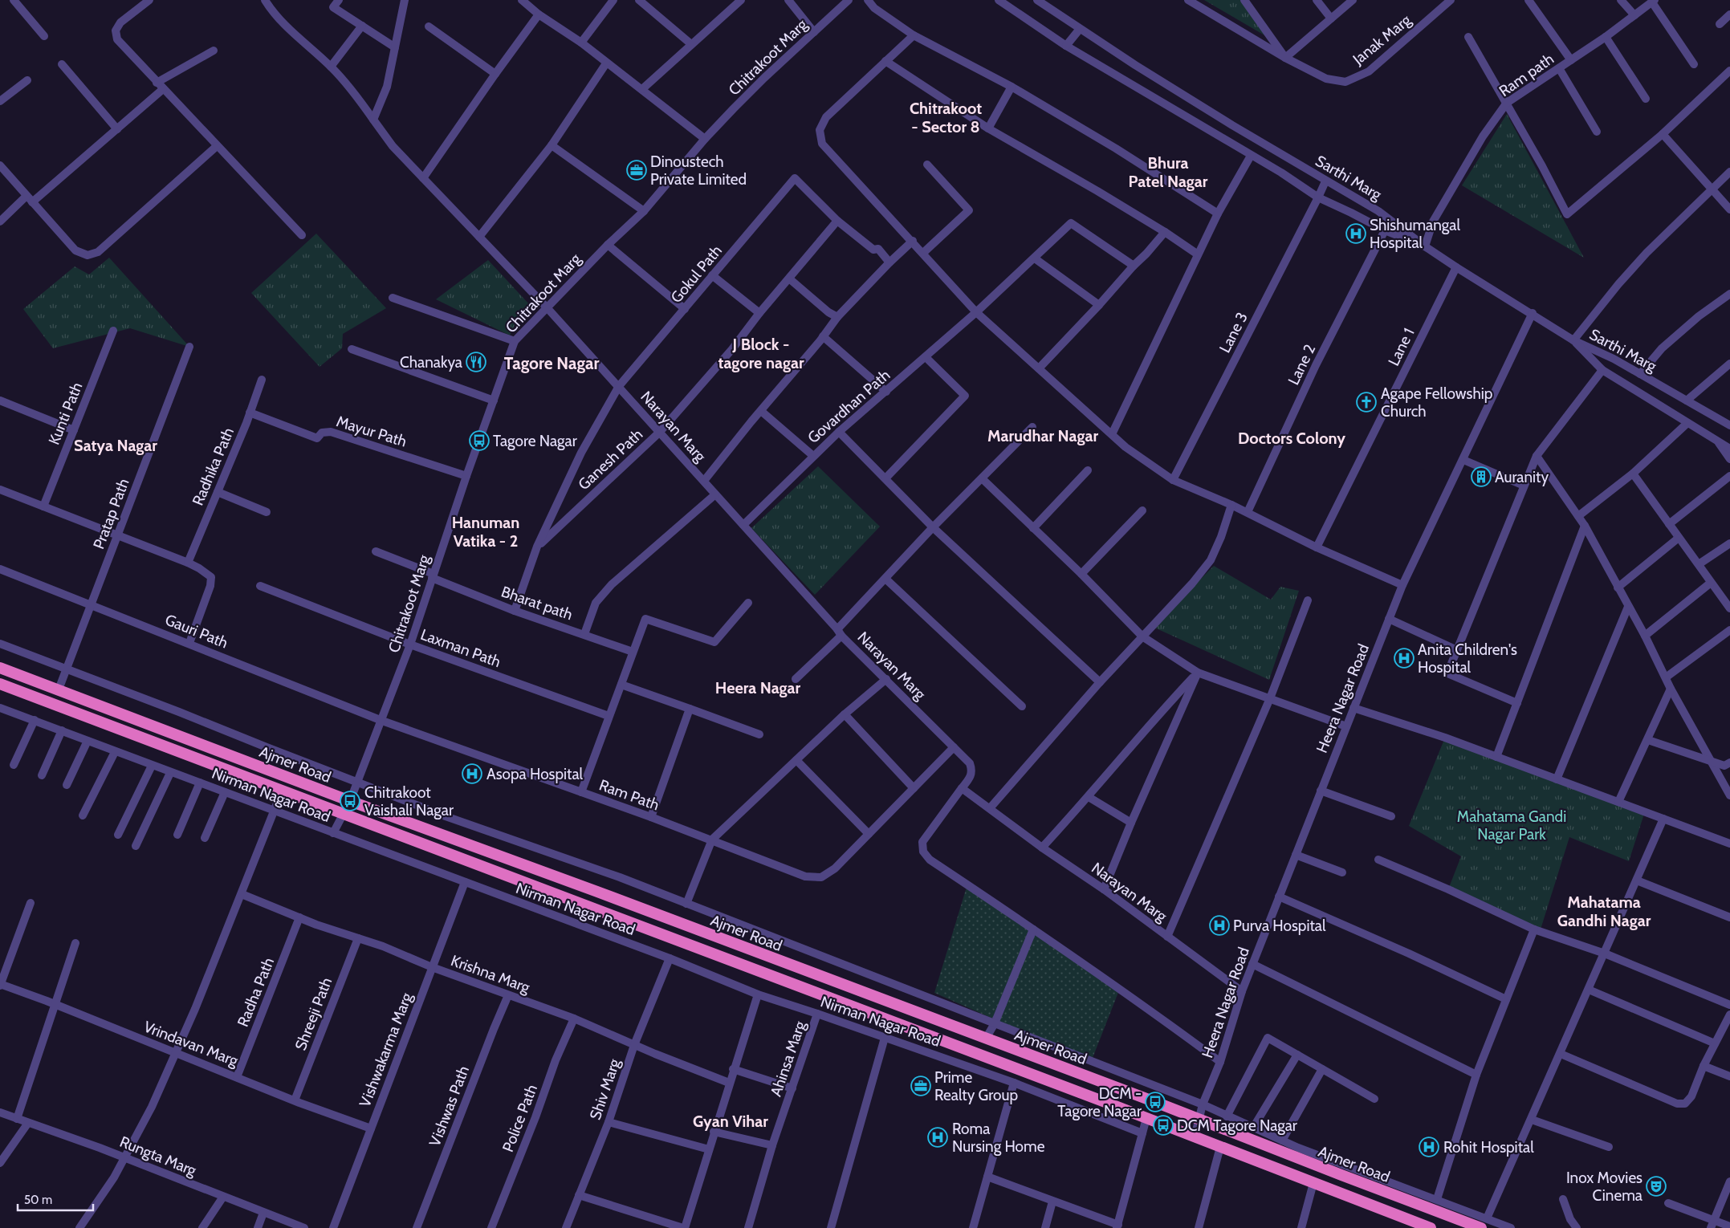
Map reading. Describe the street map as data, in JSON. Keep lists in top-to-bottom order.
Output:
{
  "streets": {
    "highway": ["Ajmer Road"],
    "street": [
      "Janak Marg",
      "Chitrakoot Marg",
      "Ram path",
      "Sarthi Marg",
      "Gokul Path",
      "Lane 3",
      "Lane 1",
      "Lane 2",
      "Govardhan Path",
      "Kunti Path",
      "Narayan Marg",
      "Mayur Path",
      "Ganesh Path",
      "Radhika Path",
      "Pratap Path",
      "Bharat path",
      "Gauri Path",
      "Laxman Path",
      "Heera Nagar Road",
      "Nirman Nagar Road",
      "Ram Path",
      "Krishna Marg",
      "Radha Path",
      "Shreeji Path",
      "Vrindavan Marg",
      "Vishwakarma Marg",
      "Ahinsa Marg",
      "Shiv Marg",
      "Vishwas Path",
      "Police Path",
      "Rungta Marg"
    ]
  },
  "crossings": [
    ["Chitrakoot Marg", "Narayan Marg"],
    ["Chitrakoot Marg", "Mayur Path"],
    ["Chitrakoot Marg", "Bharat path"],
    ["Chitrakoot Marg", "Gauri Path"],
    ["Chitrakoot Marg", "Laxman Path"],
    ["Chitrakoot Marg", "Ajmer Road"],
    ["Chitrakoot Marg", "Nirman Nagar Road"],
    ["Chitrakoot Marg", "Ram Path"],
    ["Ram path", "Sarthi Marg"],
    ["Sarthi Marg", "Lane 3"],
    ["Sarthi Marg", "Lane 1"],
    ["Sarthi Marg", "Heera Nagar Road"],
    ["Gokul Path", "Narayan Marg"],
    ["Gokul Path", "Ganesh Path"],
    ["Gokul Path", "Bharat path"],
    ["Govardhan Path", "Narayan Marg"],
    ["Narayan Marg", "Ganesh Path"],
    ["Narayan Marg", "Heera Nagar Road"],
    ["Mayur Path", "Radhika Path"],
    ["Pratap Path", "Gauri Path"],
    ["Pratap Path", "Ajmer Road"],
    ["Gauri Path", "Ram Path"],
    ["Heera Nagar Road", "Ajmer Road"],
    ["Nirman Nagar Road", "Vishwakarma Marg"],
    ["Nirman Nagar Road", "Ahinsa Marg"],
    ["Nirman Nagar Road", "Shiv Marg"],
    ["Krishna Marg", "Radha Path"],
    ["Krishna Marg", "Shreeji Path"],
    ["Krishna Marg", "Vishwakarma Marg"],
    ["Krishna Marg", "Shiv Marg"],
    ["Krishna Marg", "Vishwas Path"],
    ["Krishna Marg", "Police Path"],
    ["Radha Path", "Vrindavan Marg"],
    ["Shreeji Path", "Vrindavan Marg"],
    ["Vrindavan Marg", "Vishwakarma Marg"]
  ],
  "districts": [
    "Chitrakoot - Sector 8",
    "Bhura Patel Nagar",
    "J Block - tagore nagar",
    "Tagore Nagar",
    "Marudhar Nagar",
    "Doctors Colony",
    "Satya Nagar",
    "Hanuman Vatika - 2",
    "Heera Nagar",
    "Mahatama Gandhi Nagar",
    "Gyan Vihar"
  ],
  "parks": ["Mahatama Gandi Nagar Park"],
  "places": {
    "office": ["Dinoustech Private Limited", "Prime Realty Group"],
    "hospital": [
      "Shishumangal Hospital",
      "Anita Children's Hospital",
      "Asopa Hospital",
      "Purva Hospital",
      "Roma Nursing Home",
      "Rohit Hospital"
    ],
    "restaurant": ["Chanakya"],
    "church": ["Agape Fellowship Church"],
    "bus stop": [
      "Tagore Nagar",
      "Chitrakoot Vaishali Nagar",
      "DCM - Tagore Nagar",
      "DCM Tagore Nagar"
    ],
    "building": ["Auranity"],
    "theatre": ["Inox Movies Cinema"]
  },
  "scale_bar": "50 m"
}
